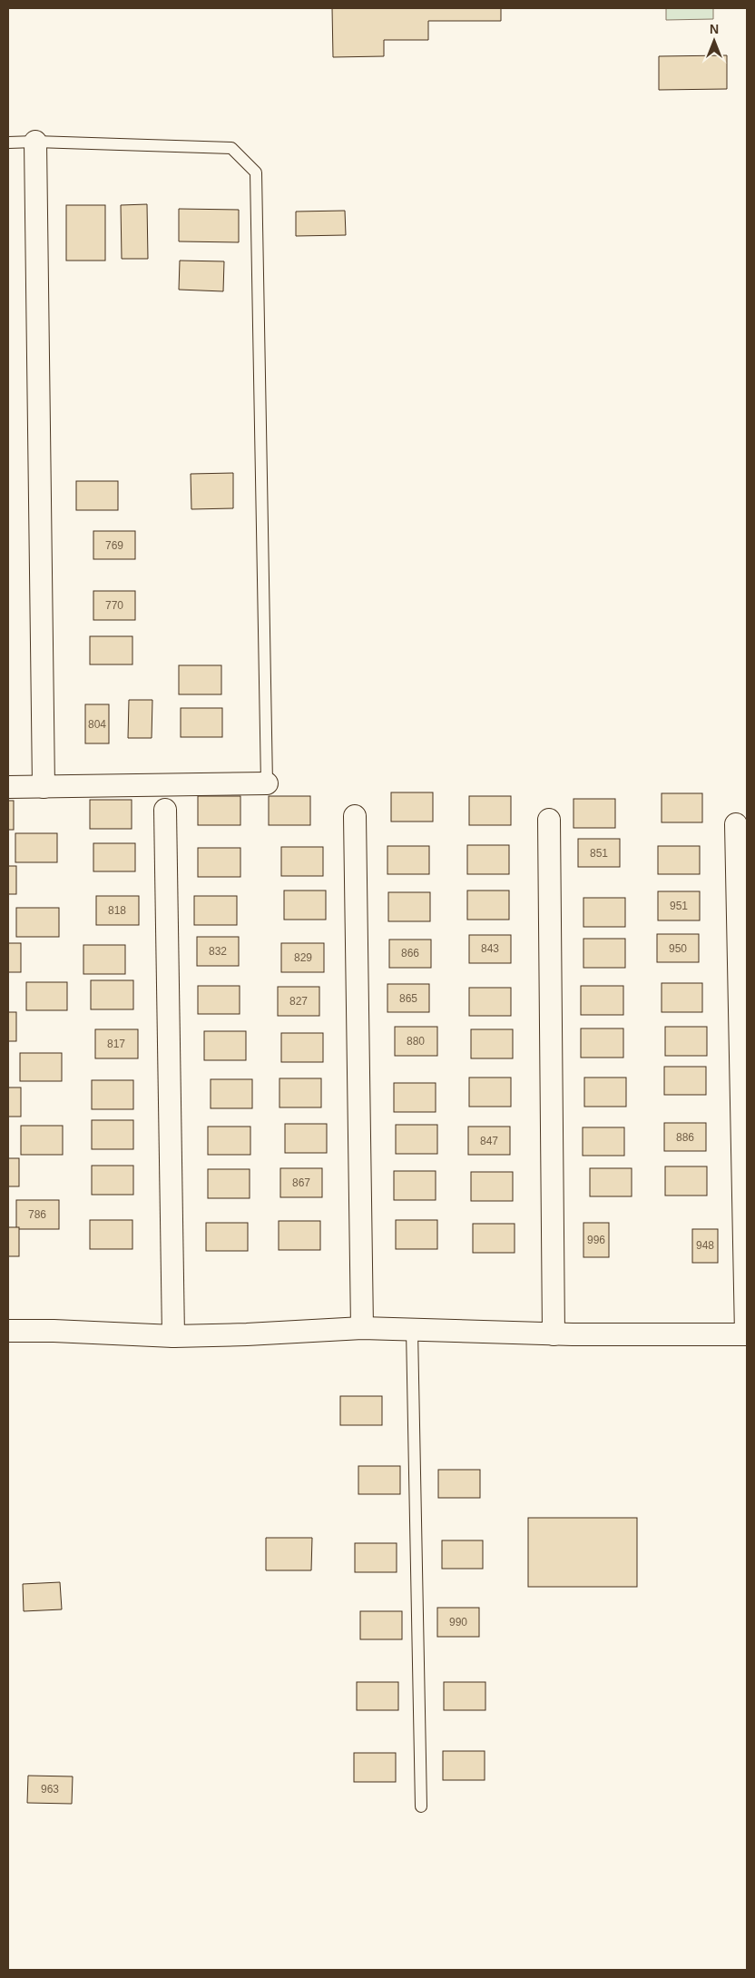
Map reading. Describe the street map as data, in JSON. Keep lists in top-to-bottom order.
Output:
{
  "house_numbers": [
    "769",
    "770",
    "804",
    "851",
    "951",
    "818",
    "843",
    "950",
    "832",
    "866",
    "829",
    "865",
    "827",
    "880",
    "817",
    "886",
    "847",
    "867",
    "786",
    "996",
    "948",
    "990",
    "963"
  ],
  "north": "top"
}
